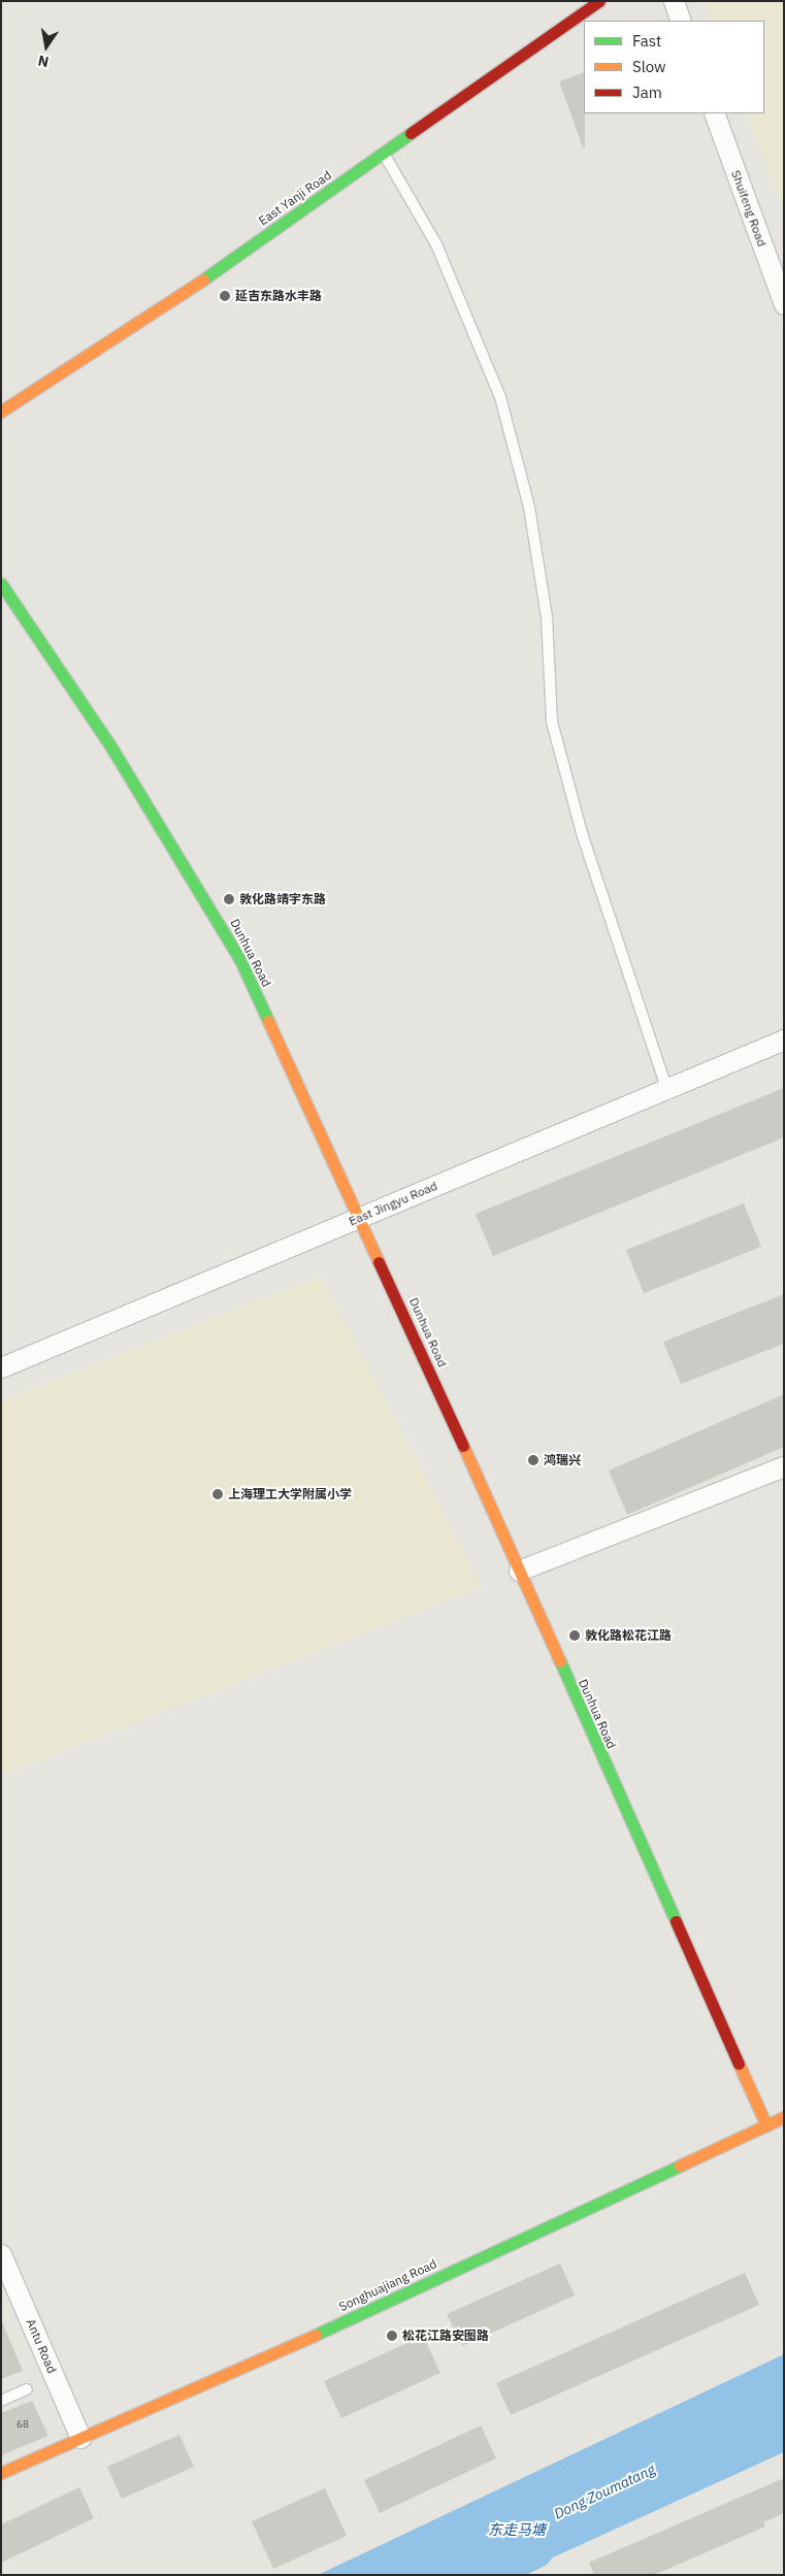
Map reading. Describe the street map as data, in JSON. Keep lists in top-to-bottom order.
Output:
{
  "streets": {
    "street": [
      "East Yanji Road",
      "Shuifeng Road",
      "Dunhua Road",
      "East Jingyu Road",
      "Songhuajiang Road",
      "Antu Road"
    ]
  },
  "crossings": [
    ["Dunhua Road", "East Jingyu Road"],
    ["Dunhua Road", "Songhuajiang Road"],
    ["Songhuajiang Road", "Antu Road"]
  ],
  "water": ["Dong Zoumatang", "东走马塘"],
  "places": [
    "延吉东路水丰路",
    "敦化路靖宇东路",
    "鸿瑞兴",
    "上海理工大学附属小学",
    "敦化路松花江路",
    "松花江路安图路"
  ],
  "house_numbers": ["68"],
  "legend": ["Fast", "Slow", "Jam"],
  "north": "bottom"
}
